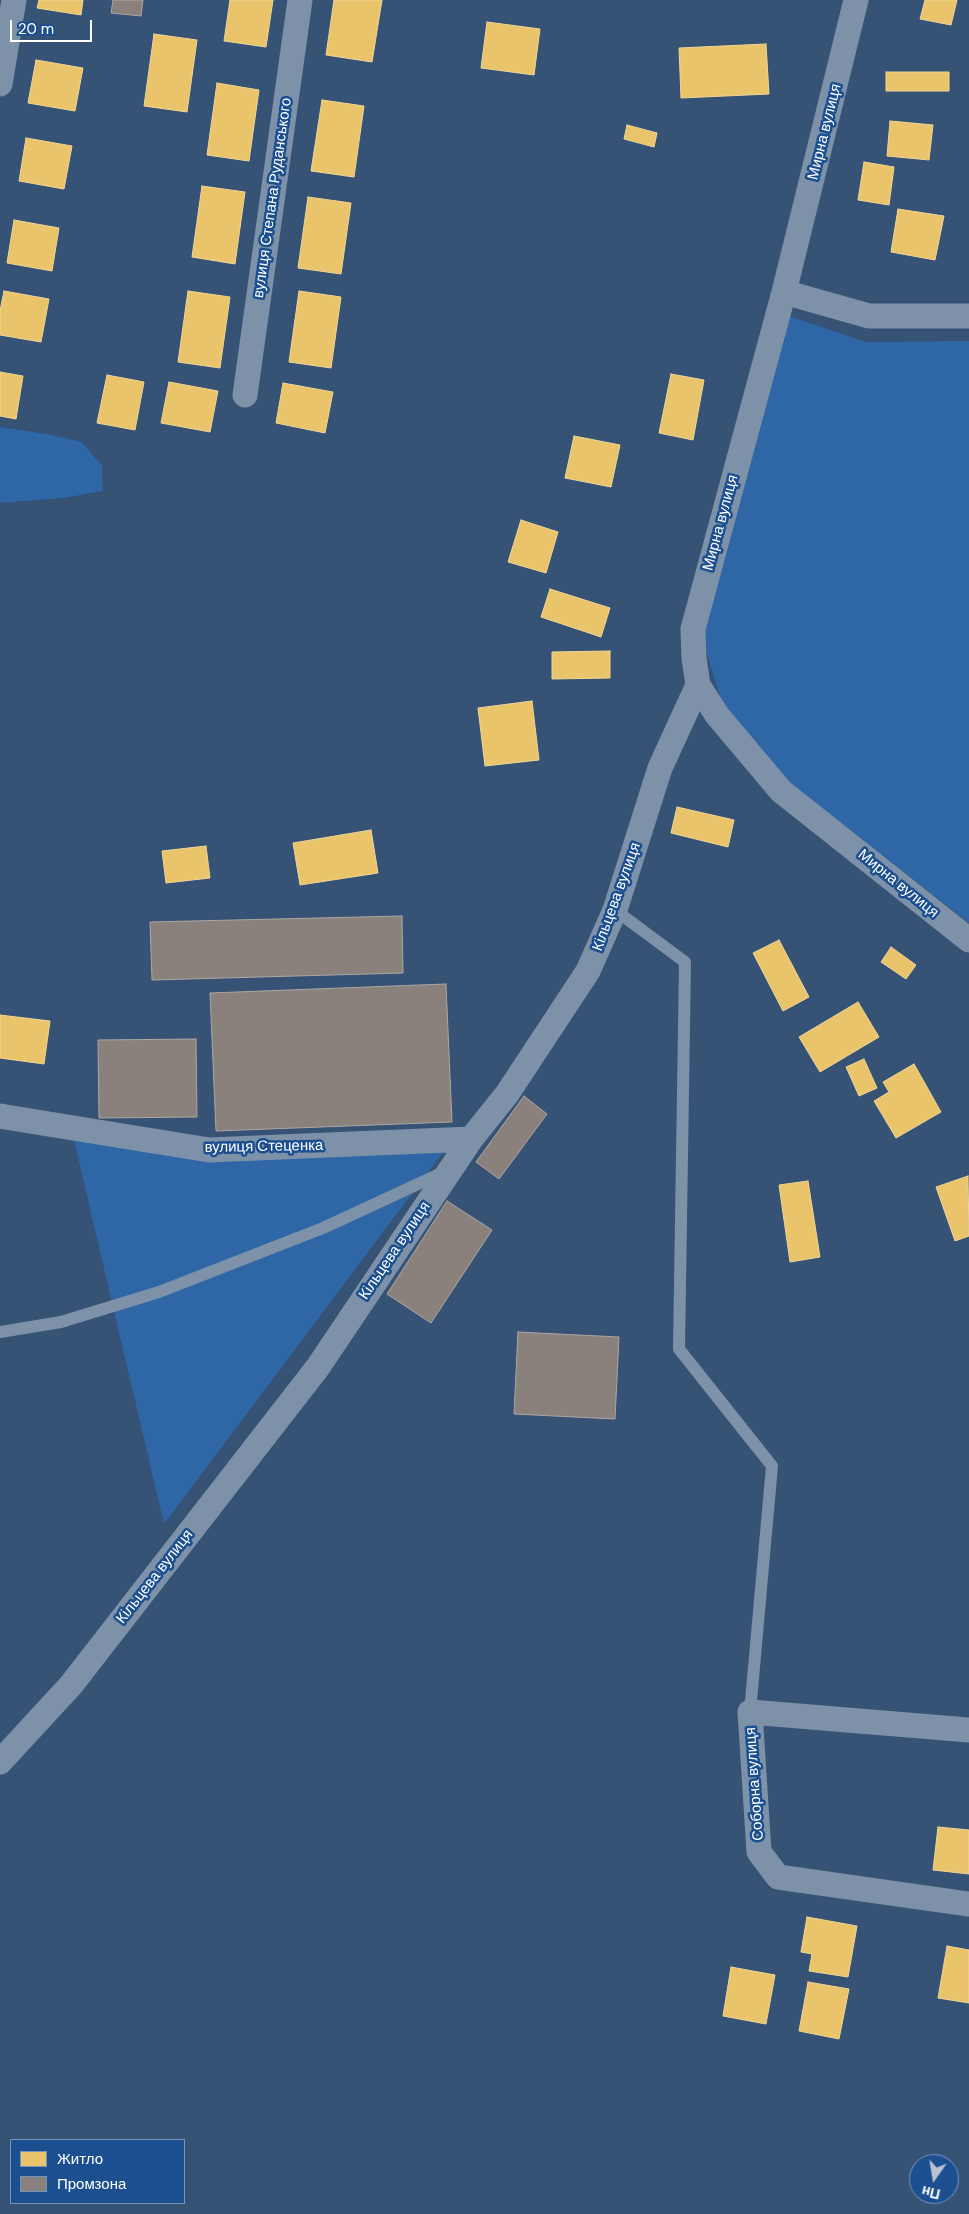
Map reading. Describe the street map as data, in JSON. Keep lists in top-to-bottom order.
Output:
{
  "streets": {
    "street": [
      "Мирна вулиця",
      "вулиця Степана Руданського",
      "Кільцева вулиця",
      "вулиця Стеценка",
      "Соборна вулиця"
    ]
  },
  "crossings": [
    ["Мирна вулиця", "Кільцева вулиця"],
    ["Кільцева вулиця", "вулиця Стеценка"]
  ],
  "legend": ["Житло", "Промзона"],
  "scale_bar": "20 m",
  "north": "bottom"
}
